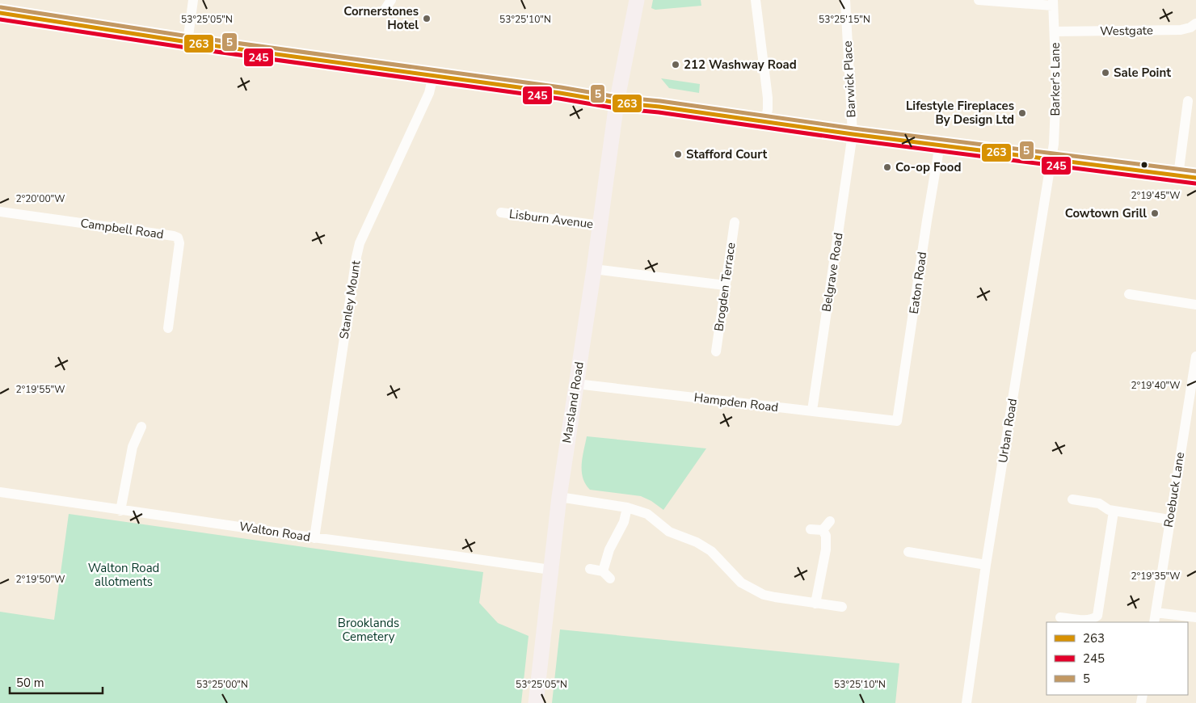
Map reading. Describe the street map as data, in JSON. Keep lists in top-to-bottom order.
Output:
{
  "streets": {
    "main road": ["Marsland Road"],
    "street": [
      "Westgate",
      "Barwick Place",
      "Barker's Lane",
      "Lisburn Avenue",
      "Campbell Road",
      "Belgrave Road",
      "Eaton Road",
      "Brogden Terrace",
      "Stanley Mount",
      "Hampden Road",
      "Urban Road",
      "Roebuck Lane",
      "Walton Road"
    ]
  },
  "crossings": [
    ["Westgate", "Barker's Lane"],
    ["Barwick Place", "Belgrave Road"],
    ["Barker's Lane", "Urban Road"],
    ["Lisburn Avenue", "Marsland Road"],
    ["Belgrave Road", "Hampden Road"],
    ["Eaton Road", "Hampden Road"],
    ["Stanley Mount", "Walton Road"],
    ["Marsland Road", "Hampden Road"],
    ["Marsland Road", "Walton Road"]
  ],
  "parks": ["Walton Road allotments", "Brooklands Cemetery"],
  "places": [
    "Cornerstones Hotel",
    "212 Washway Road",
    "Sale Point",
    "Lifestyle Fireplaces By Design Ltd",
    "Stafford Court",
    "Co-op Food",
    "Cowtown Grill"
  ],
  "lines": ["transit line 5", "transit line 263", "transit line 245"],
  "legend": ["263", "245", "5"],
  "scale_bar": "50 m",
  "coordinates": [
    "53°25'05\"N",
    "53°25'10\"N",
    "53°25'15\"N",
    "2°19'45\"W",
    "2°20'00\"W",
    "2°19'40\"W",
    "2°19'55\"W",
    "2°19'35\"W",
    "2°19'50\"W",
    "53°25'00\"N"
  ]
}
